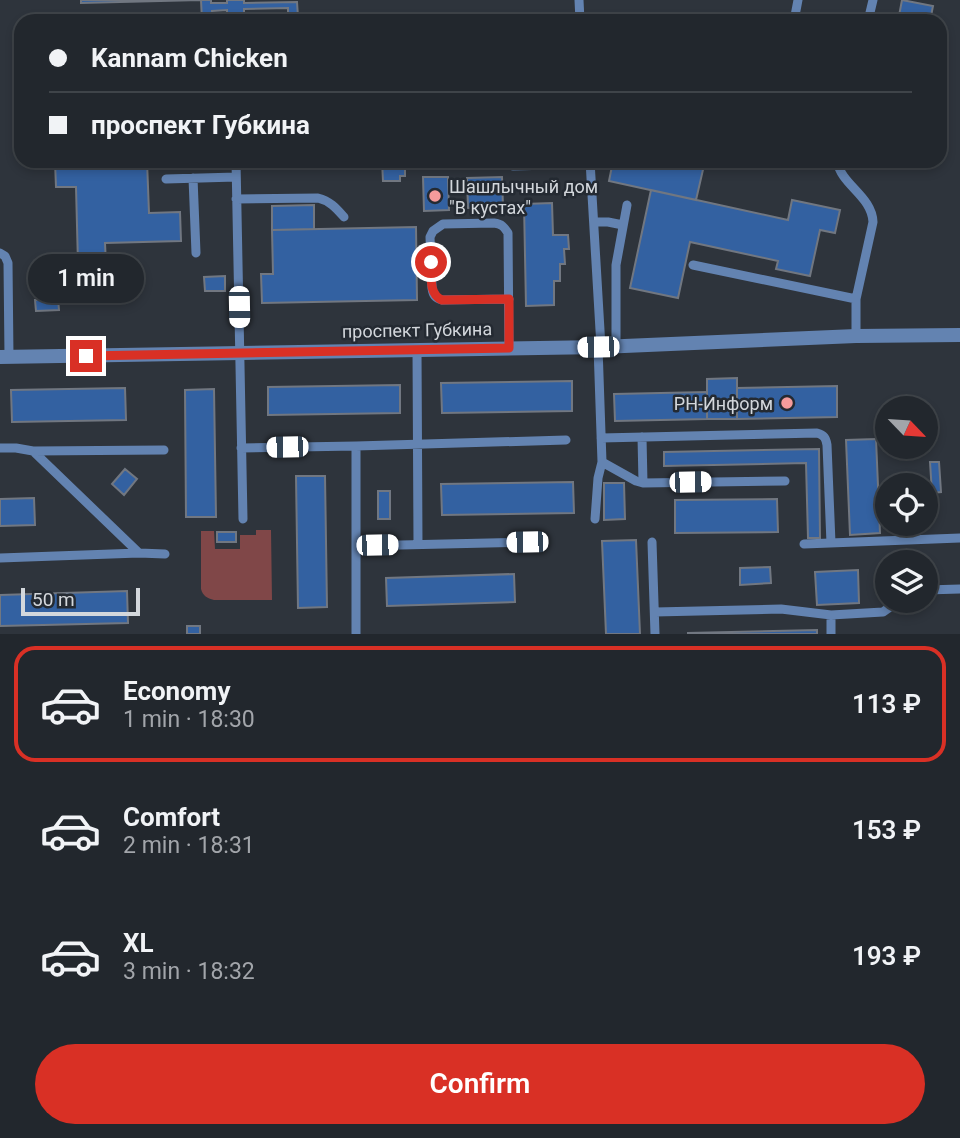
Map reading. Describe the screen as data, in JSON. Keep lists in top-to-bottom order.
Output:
{
  "streets": {
    "street": ["проспект Губкина"]
  },
  "places": ["Шашлычный дом \"В кустах\"", "РН-Информ"],
  "scale_bar": "50 m",
  "north": "bottom right",
  "page": {
    "banner": ["Kannam Chicken", "проспект Губкина"],
    "bubble": "1 min",
    "scale": "50 m",
    "list": [
      {
        "name": "Economy",
        "note": "1 min · 18:30",
        "value": "113 ₽"
      },
      {
        "name": "Comfort",
        "note": "2 min · 18:31",
        "value": "153 ₽"
      },
      {
        "name": "XL",
        "note": "3 min · 18:32",
        "value": "193 ₽"
      }
    ],
    "buttons": "Confirm"
  }
}
